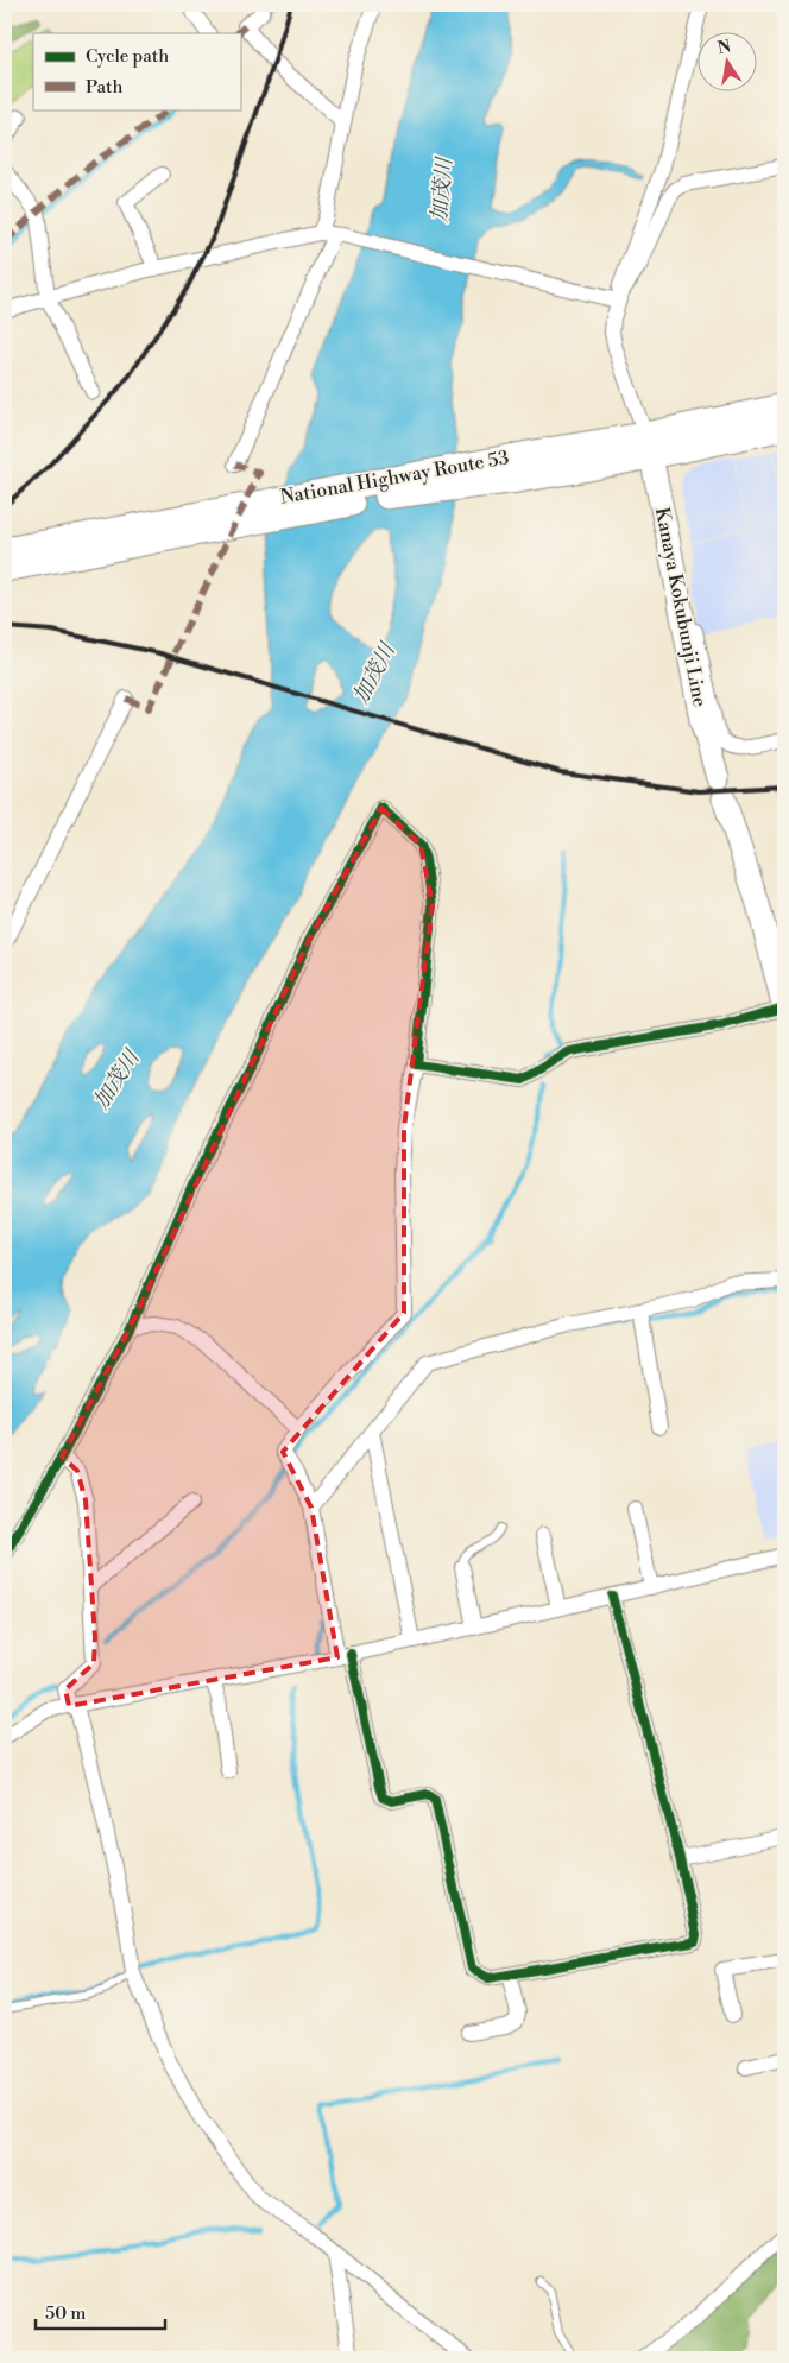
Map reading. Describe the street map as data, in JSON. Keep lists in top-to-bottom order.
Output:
{
  "streets": {
    "highway": ["National Highway Route 53"],
    "main road": ["Kanaya Kokubunji Line"]
  },
  "crossings": [
    ["National Highway Route 53", "Kanaya Kokubunji Line"]
  ],
  "water": ["加茂川"],
  "legend": ["Cycle path", "Path"],
  "scale_bar": "50 m",
  "north": "top"
}
